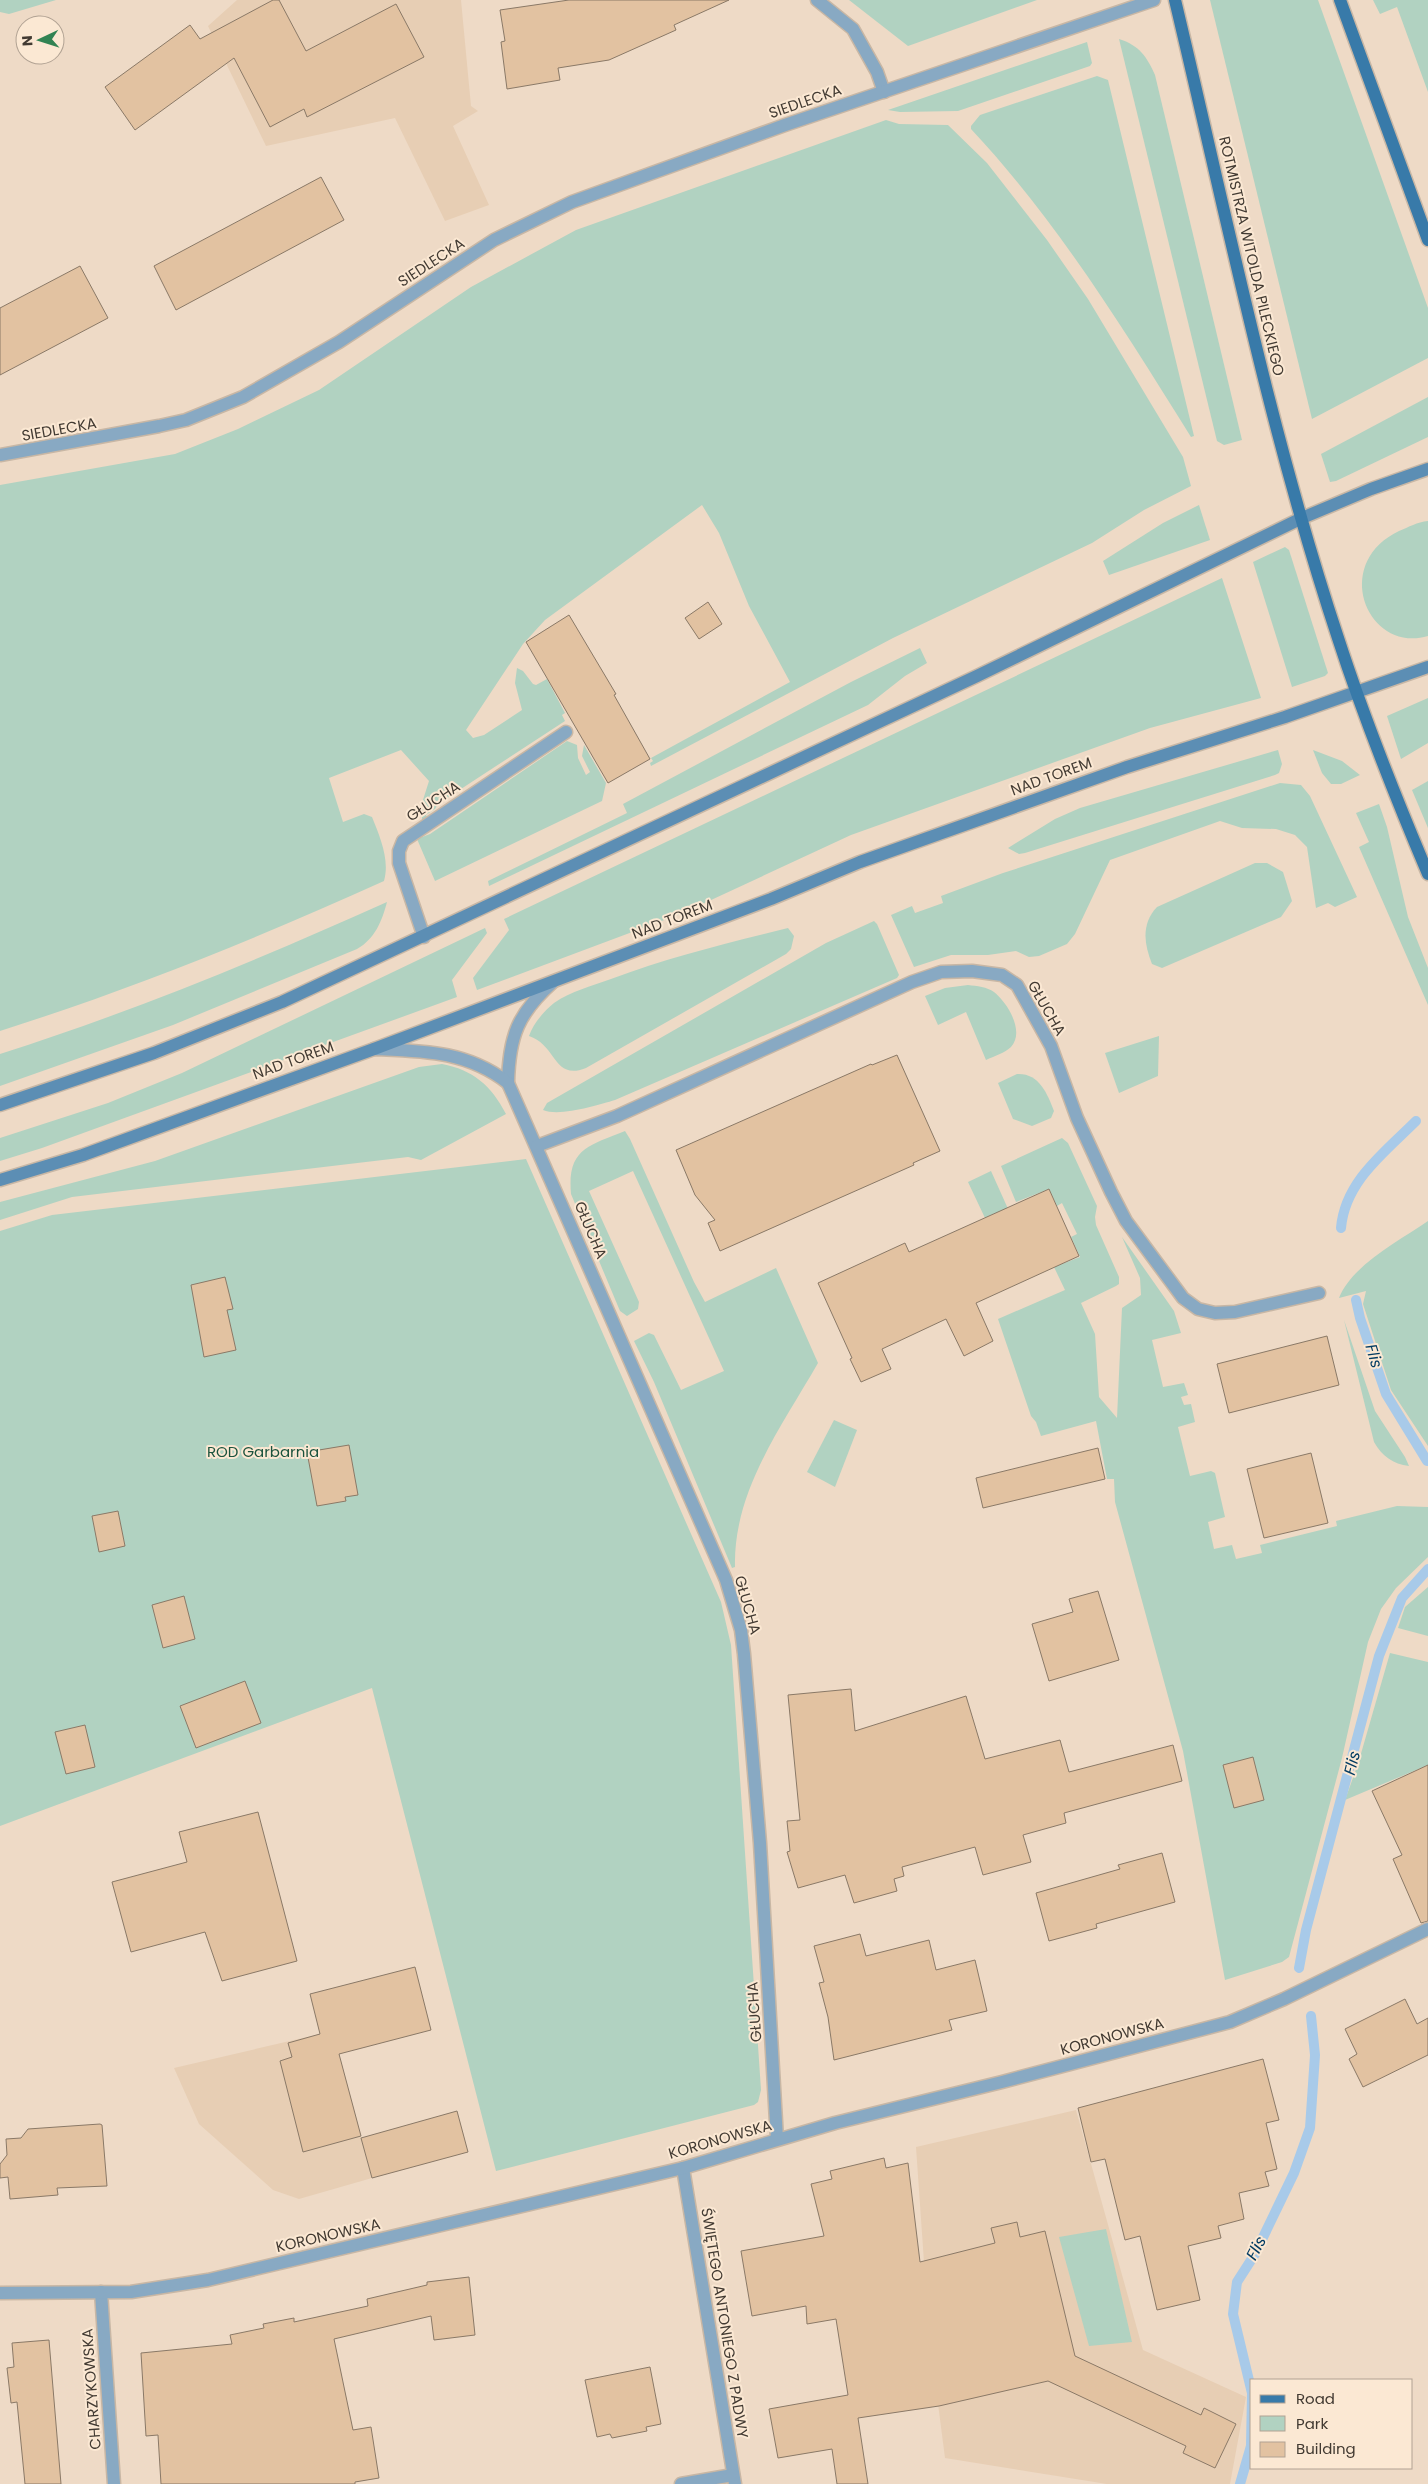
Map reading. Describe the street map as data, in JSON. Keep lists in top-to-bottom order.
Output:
{
  "streets": {
    "main road": ["ROTMISTRZA WITOLDA PILECKIEGO", "NAD TOREM"],
    "street": [
      "SIEDLECKA",
      "GŁUCHA",
      "KORONOWSKA",
      "ŚWIĘTEGO ANTONIEGO Z PADWY",
      "CHARZYKOWSKA"
    ]
  },
  "crossings": [
    ["ROTMISTRZA WITOLDA PILECKIEGO", "NAD TOREM"],
    ["NAD TOREM", "GŁUCHA"],
    ["GŁUCHA", "KORONOWSKA"],
    ["KORONOWSKA", "ŚWIĘTEGO ANTONIEGO Z PADWY"],
    ["KORONOWSKA", "CHARZYKOWSKA"]
  ],
  "water": ["Flis"],
  "parks": ["ROD Garbarnia"],
  "legend": ["Road", "Park", "Building"],
  "north": "left"
}
